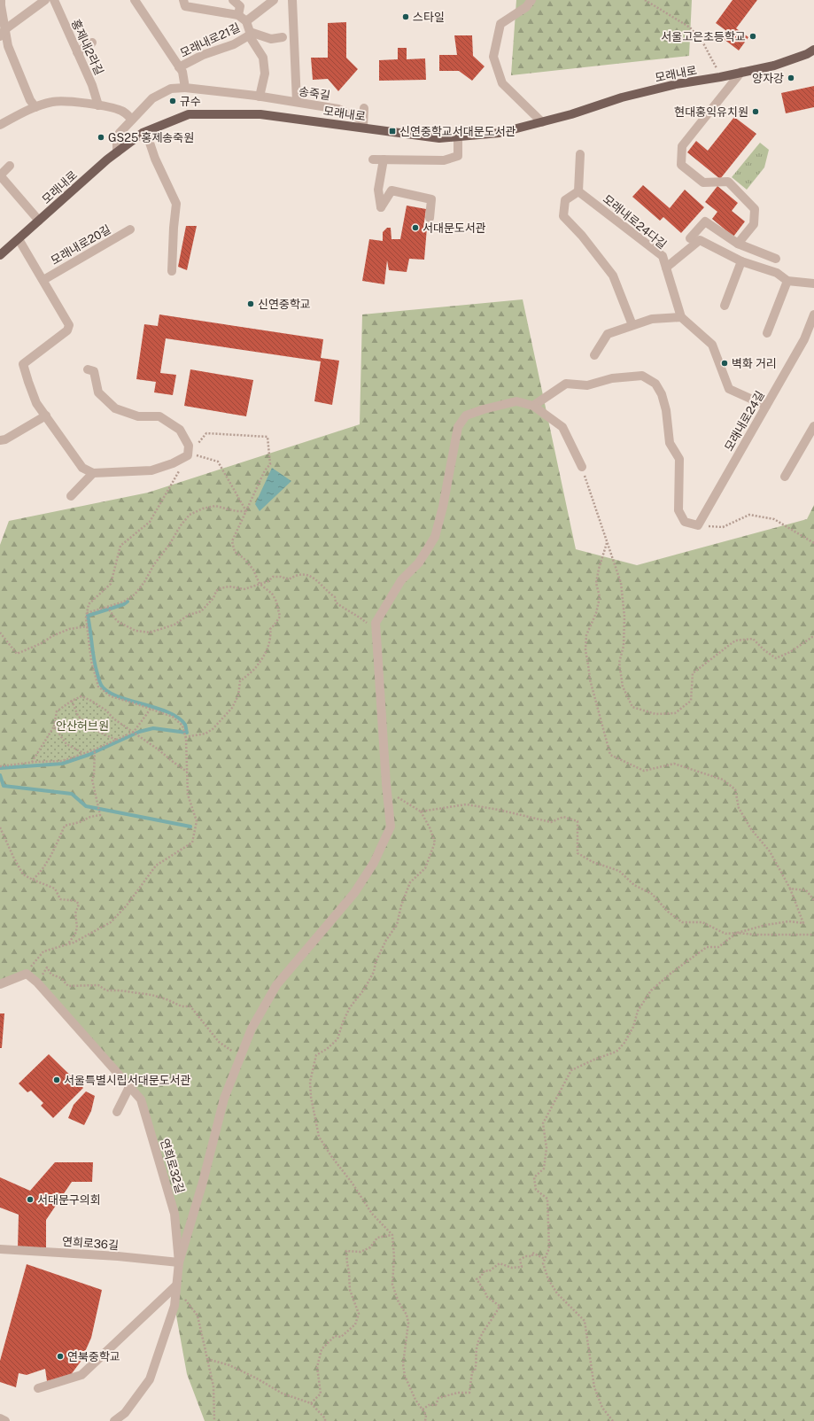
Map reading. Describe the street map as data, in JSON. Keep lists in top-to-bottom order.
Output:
{
  "streets": {
    "main road": ["모래내로"],
    "street": [
      "모래내로21길",
      "홍제내2라길",
      "송죽길",
      "모래내로24다길",
      "모래내로20길",
      "모래내로24길",
      "연희로32길",
      "연희로36길"
    ]
  },
  "crossings": [
    ["모래내로", "송죽길"],
    ["모래내로", "모래내로20길"],
    ["모래내로24다길", "모래내로24길"],
    ["연희로32길", "연희로36길"]
  ],
  "parks": ["안산허브원"],
  "places": {
    "other": [
      "스타일",
      "서울고은초등학교",
      "양자강",
      "규수",
      "현대홍익유치원",
      "GS25 홍제송죽원",
      "서대문도서관",
      "신연중학교",
      "벽화 거리",
      "서울특별시립서대문도서관",
      "서대문구의회",
      "연북중학교"
    ],
    "transit": ["신연중학교서대문도서관"]
  }
}
